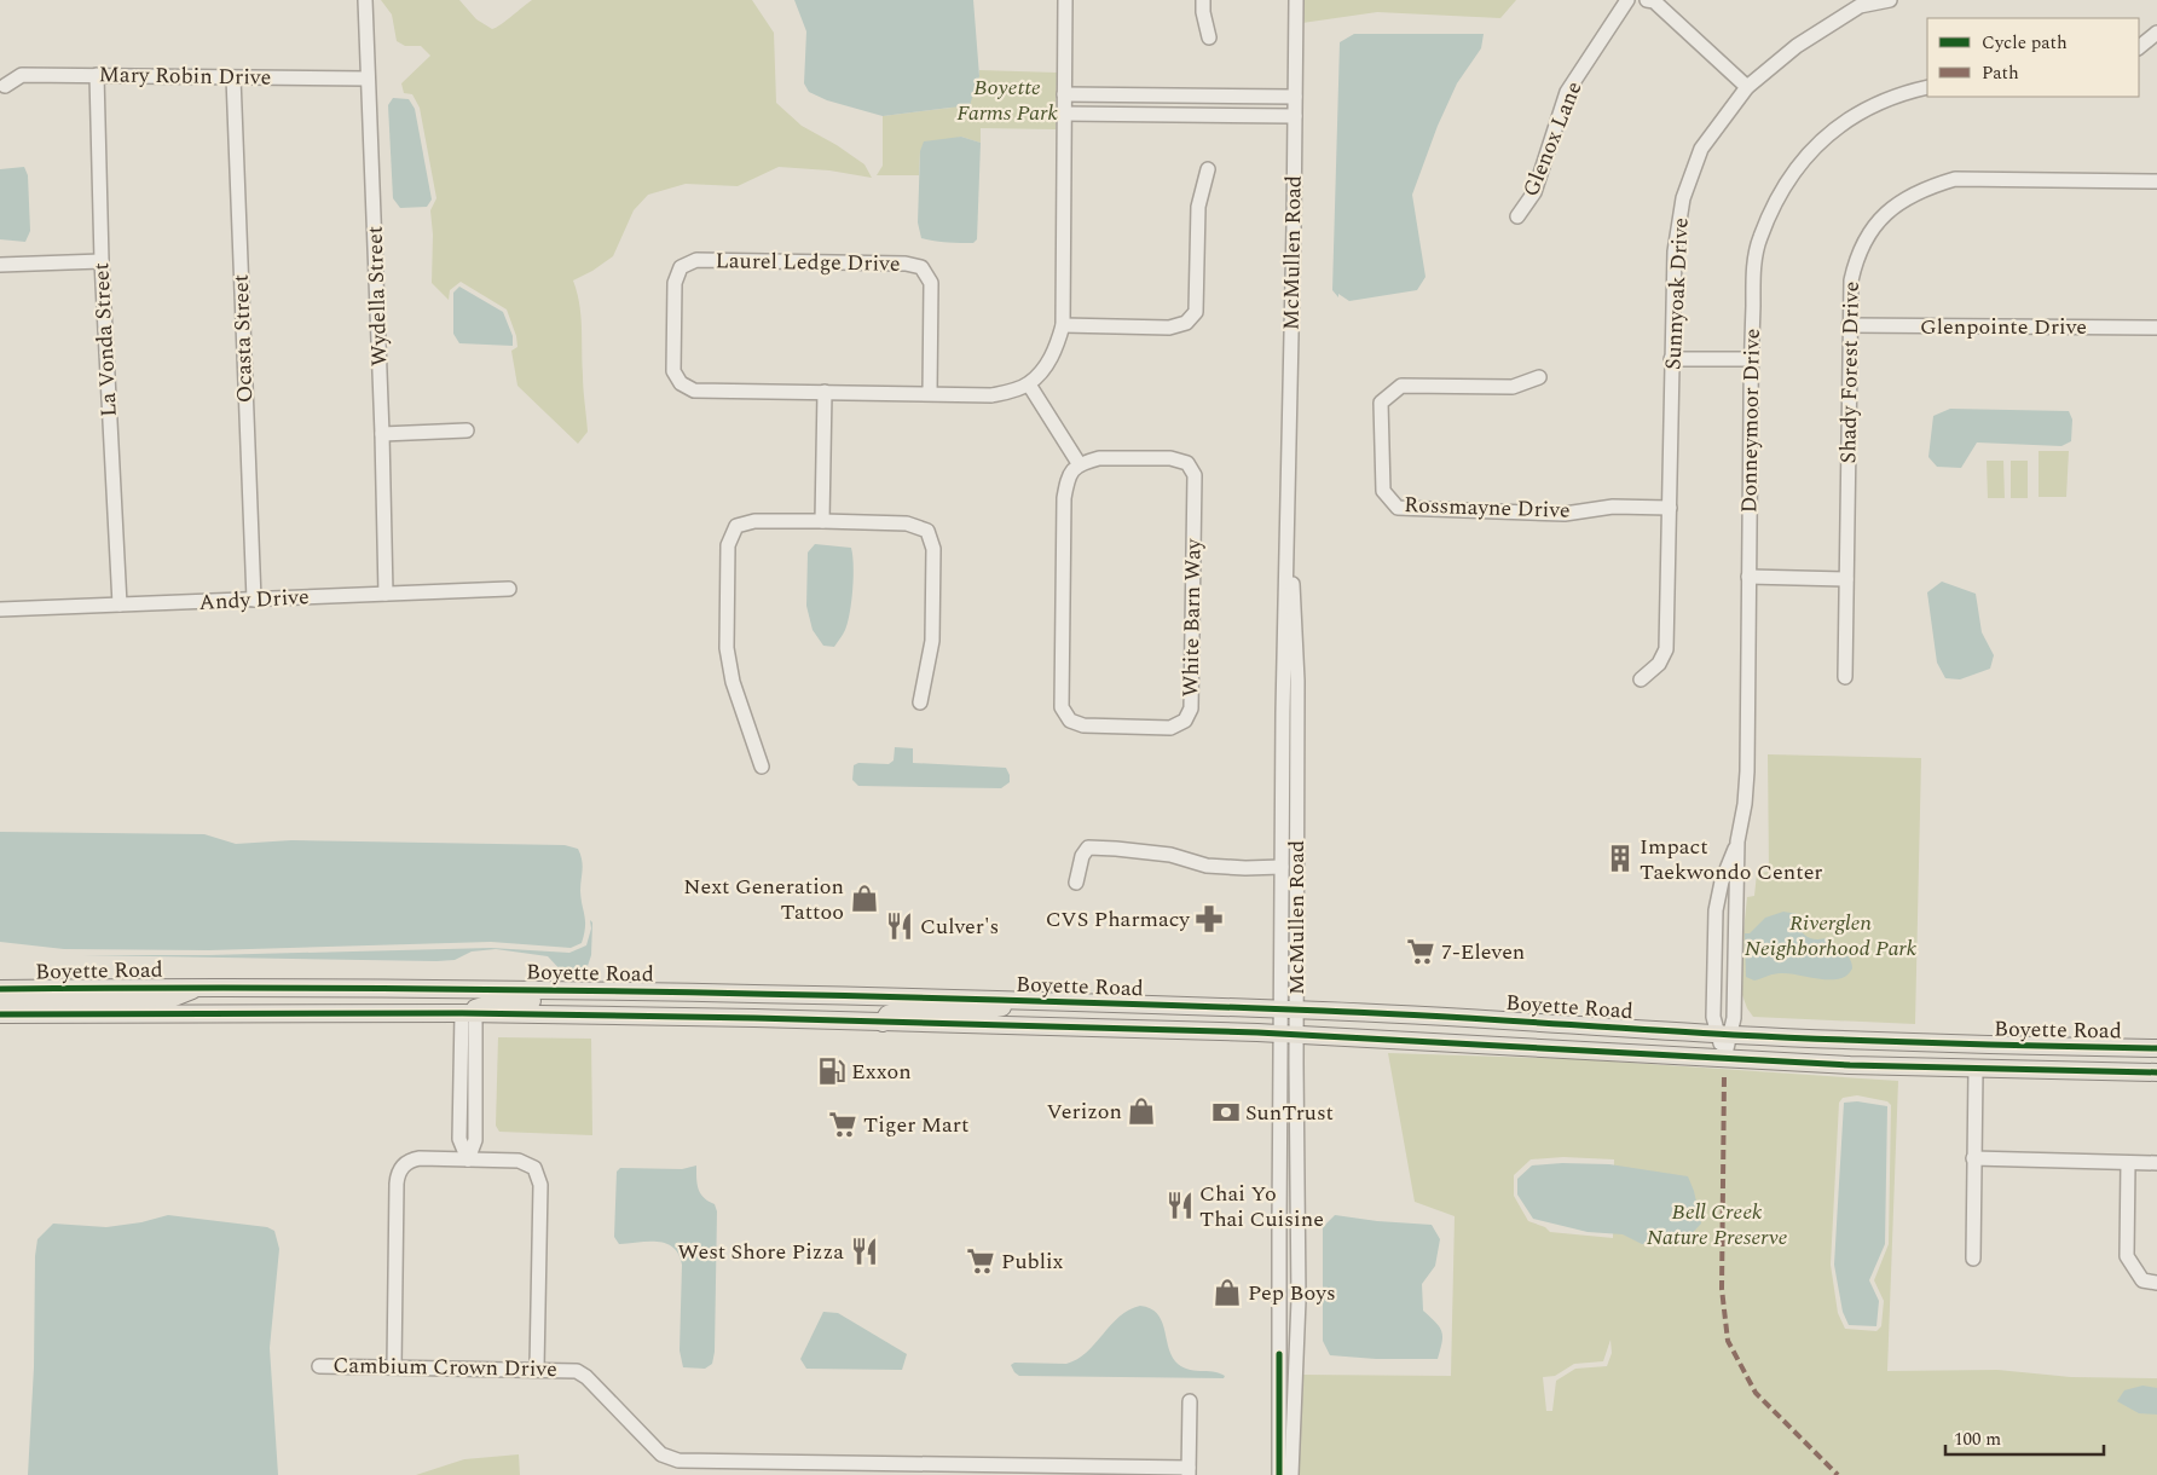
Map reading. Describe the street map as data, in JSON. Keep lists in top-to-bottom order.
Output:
{
  "streets": {
    "main road": ["Boyette Road"],
    "street": [
      "Mary Robin Drive",
      "Glenox Lane",
      "McMullen Road",
      "Laurel Ledge Drive",
      "Sunnyoak Drive",
      "Wydella Street",
      "Glenpointe Drive",
      "Ocasta Street",
      "La Vonda Street",
      "Shady Forest Drive",
      "Donneymoor Drive",
      "Rossmayne Drive",
      "Andy Drive",
      "White Barn Way",
      "Cambium Crown Drive"
    ]
  },
  "crossings": [
    ["Mary Robin Drive", "Wydella Street"],
    ["Mary Robin Drive", "Ocasta Street"],
    ["Mary Robin Drive", "La Vonda Street"],
    ["McMullen Road", "Boyette Road"],
    ["Sunnyoak Drive", "Rossmayne Drive"],
    ["Wydella Street", "Andy Drive"],
    ["Glenpointe Drive", "Shady Forest Drive"],
    ["Ocasta Street", "Andy Drive"],
    ["La Vonda Street", "Andy Drive"],
    ["Donneymoor Drive", "Boyette Road"]
  ],
  "parks": ["Boyette Farms Park", "Riverglen Neighborhood Park", "Bell Creek Nature Preserve"],
  "places": {
    "building": ["Impact Taekwondo Center"],
    "shop": ["Next Generation Tattoo", "Verizon", "Pep Boys"],
    "pharmacy": ["CVS Pharmacy"],
    "restaurant": ["Culver's", "Chai Yo Thai Cuisine", "West Shore Pizza"],
    "supermarket": ["7-Eleven", "Tiger Mart", "Publix"],
    "fuel station": ["Exxon"],
    "bank": ["SunTrust"]
  },
  "legend": ["Cycle path", "Path"],
  "scale_bar": "100 m"
}
